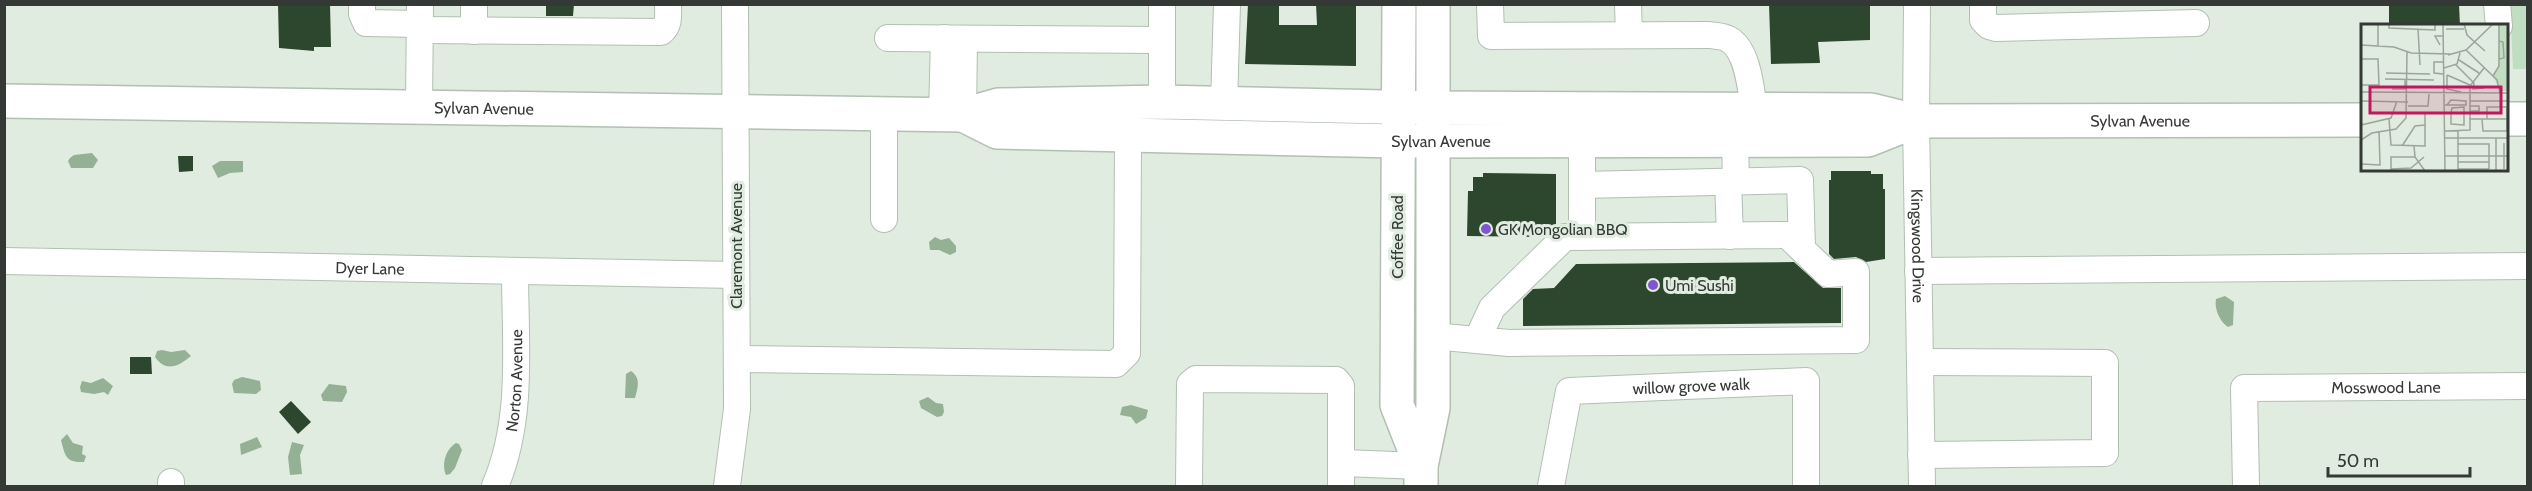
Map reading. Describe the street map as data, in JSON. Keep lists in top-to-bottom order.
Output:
{
  "streets": {
    "main road": ["Sylvan Avenue", "Coffee Road"],
    "street": [
      "Kingswood Drive",
      "Claremont Avenue",
      "Dyer Lane",
      "Norton Avenue",
      "willow grove walk",
      "Mosswood Lane"
    ]
  },
  "crossings": [
    ["Sylvan Avenue", "Coffee Road"],
    ["Sylvan Avenue", "Kingswood Drive"],
    ["Sylvan Avenue", "Claremont Avenue"],
    ["Claremont Avenue", "Dyer Lane"],
    ["Dyer Lane", "Norton Avenue"]
  ],
  "places": ["GK Mongolian BBQ", "Umi Sushi"],
  "scale_bar": "50 m"
}
